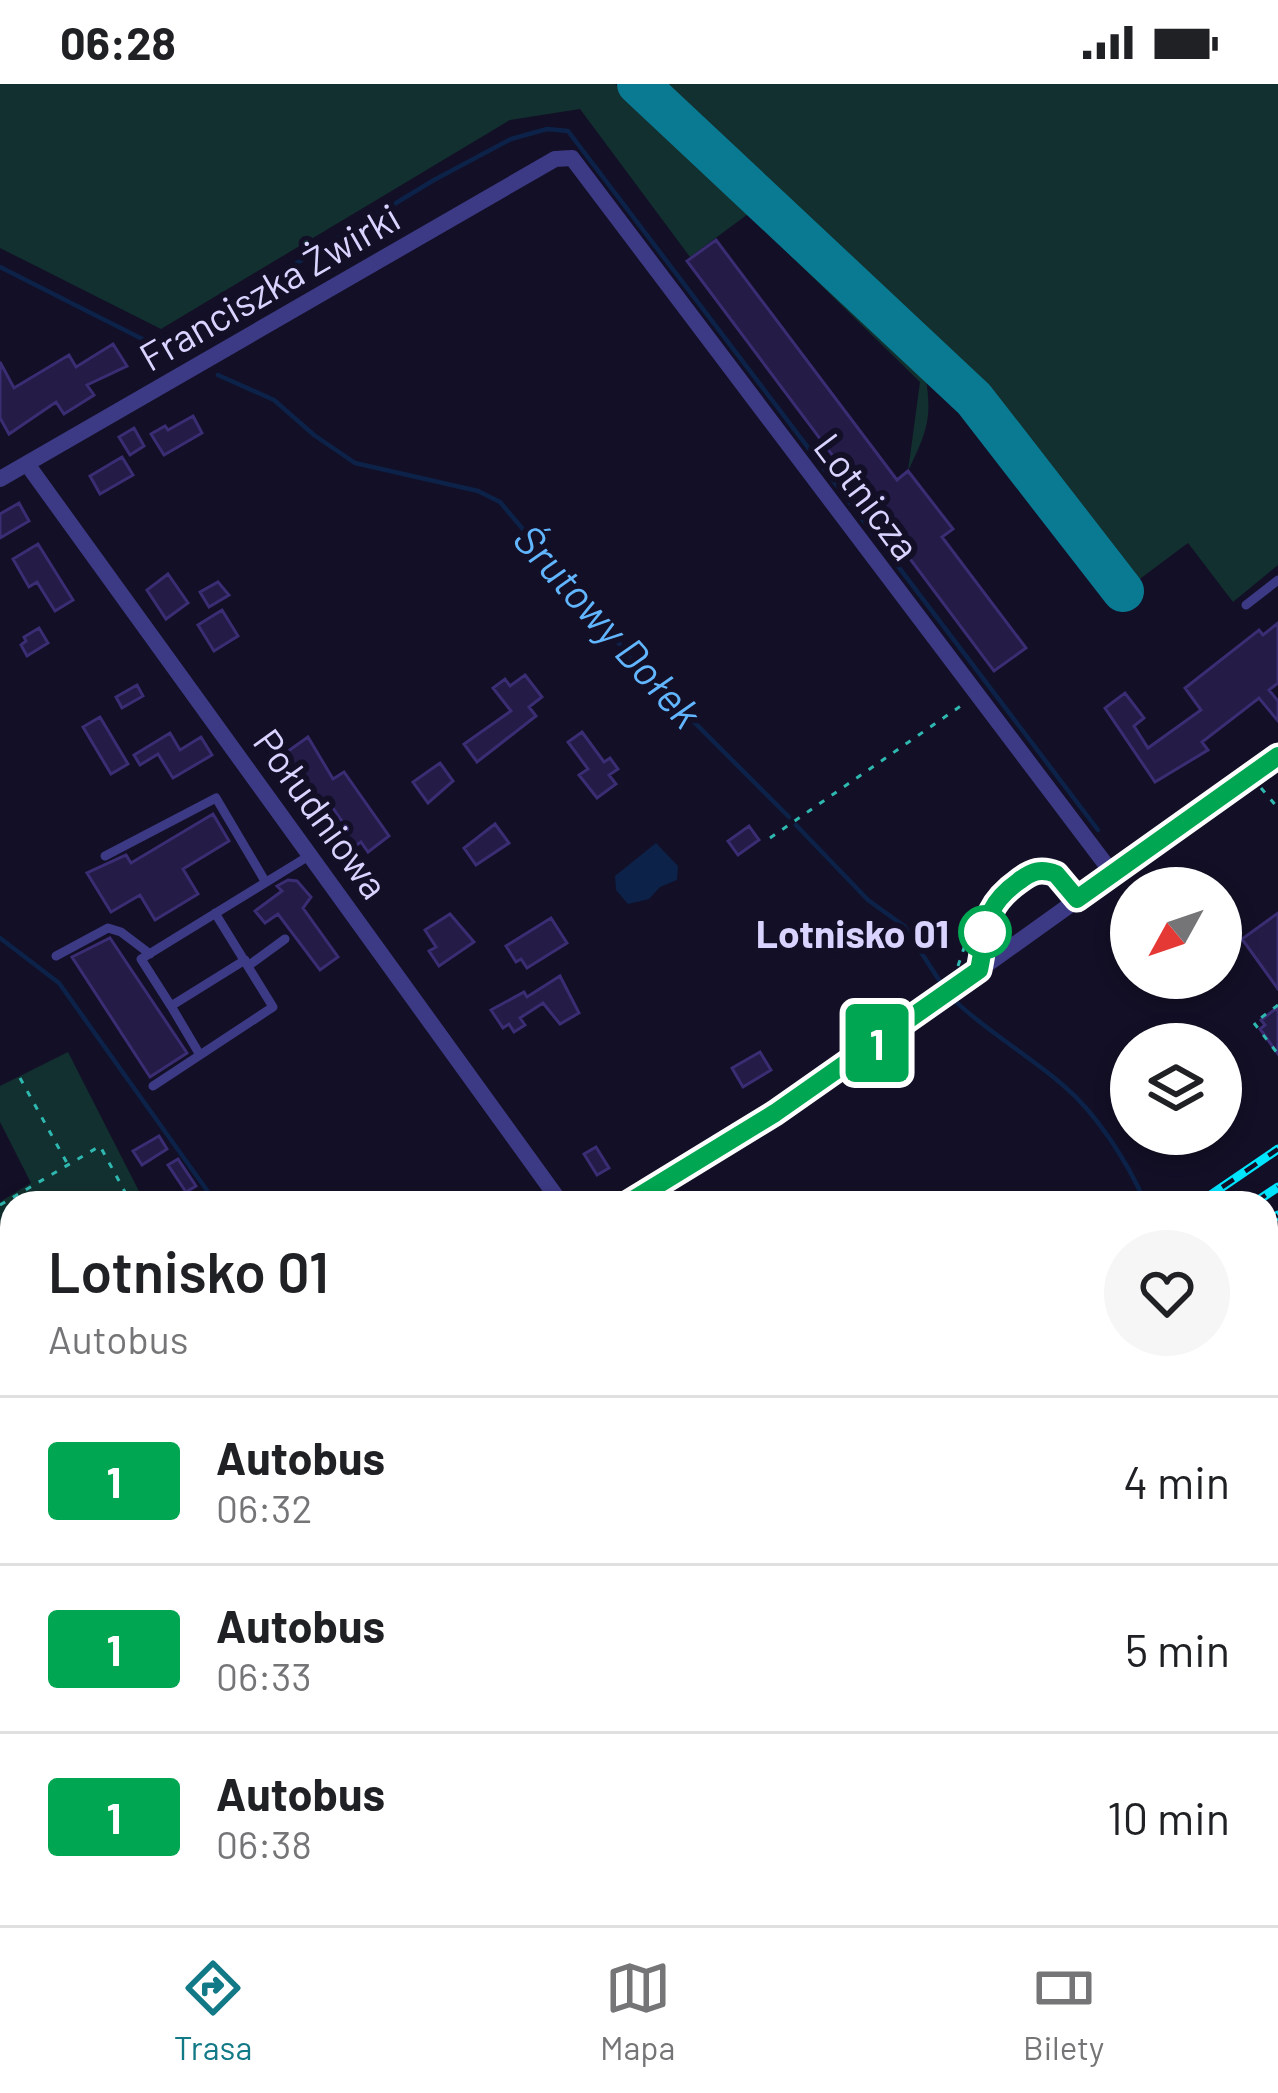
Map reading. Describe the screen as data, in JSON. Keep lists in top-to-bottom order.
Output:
{
  "streets": {
    "street": ["Franciszka Żwirki", "Lotnicza", "Południowa"]
  },
  "crossings": [
    ["Franciszka Żwirki", "Lotnicza"],
    ["Franciszka Żwirki", "Południowa"]
  ],
  "water": ["Śrutowy Dołek"],
  "places": ["Lotnisko 01"],
  "lines": ["bus line 1"],
  "north": "bottom left",
  "page": {
    "status": "06:28",
    "on_map": "1",
    "heading": ["Lotnisko 01", "Autobus"],
    "list": [
      {
        "mark": "1",
        "name": "Autobus",
        "note": "06:32",
        "value": "4 min"
      },
      {
        "mark": "1",
        "name": "Autobus",
        "note": "06:33",
        "value": "5 min"
      },
      {
        "mark": "1",
        "name": "Autobus",
        "note": "06:38",
        "value": "10 min"
      }
    ],
    "tabs": ["Trasa", "Mapa", "Bilety"]
  }
}
